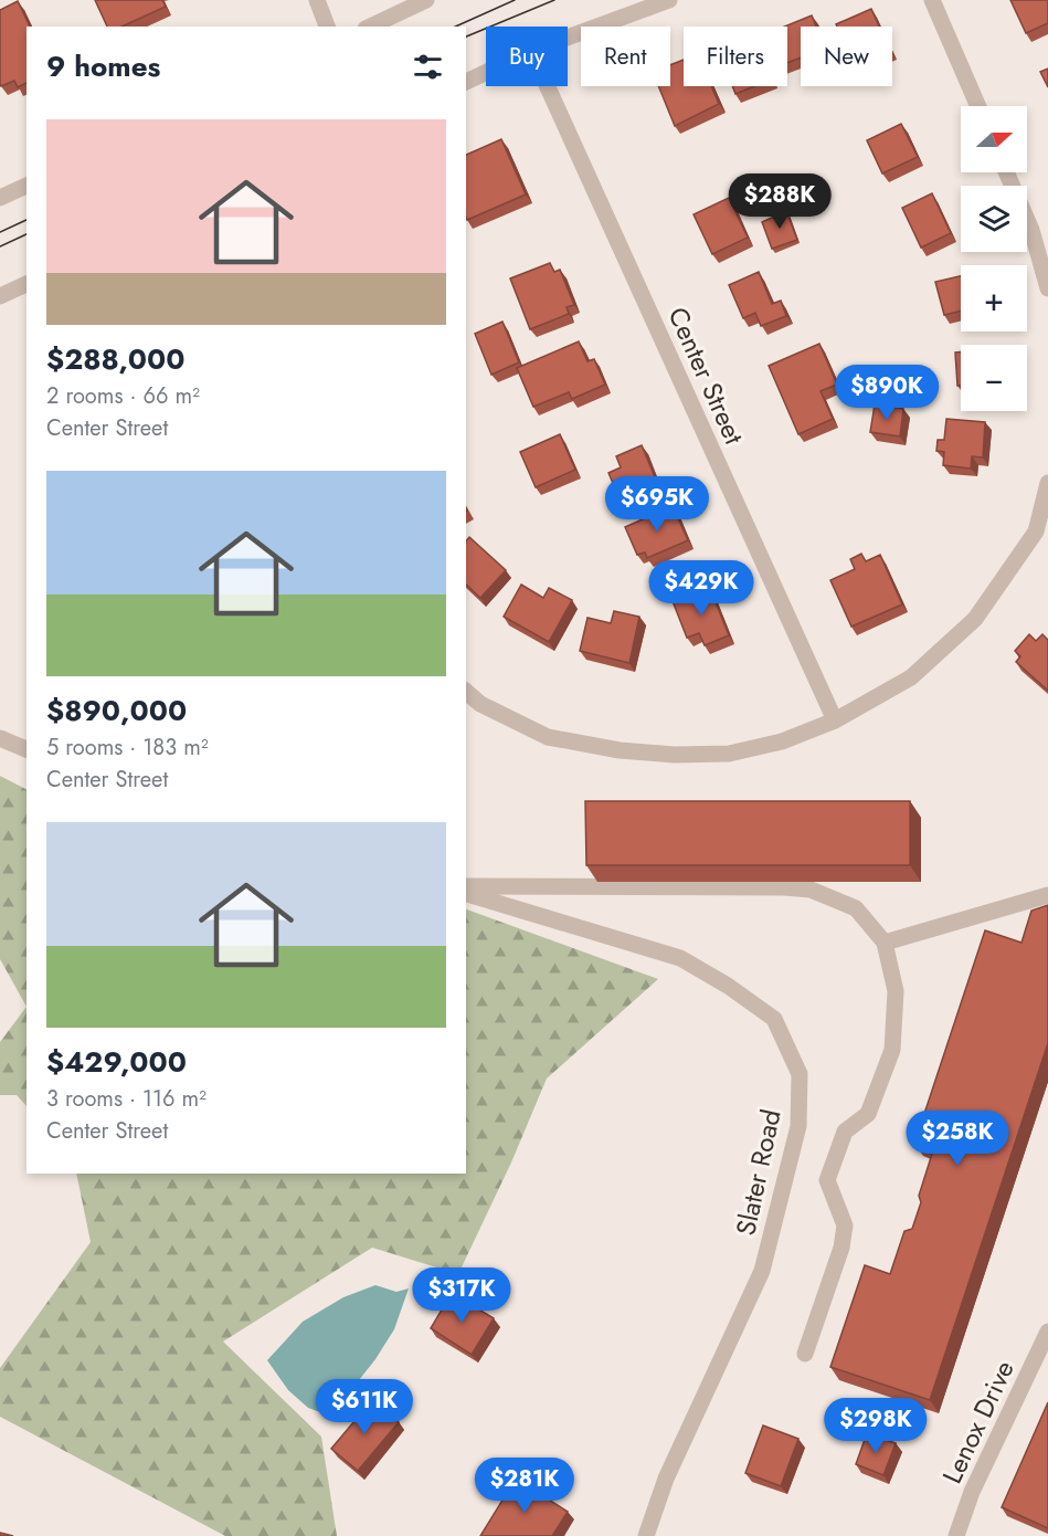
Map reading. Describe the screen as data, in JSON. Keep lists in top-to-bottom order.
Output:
{
  "streets": {
    "street": ["Center Street", "Slater Road", "Lenox Drive"]
  },
  "north": "right",
  "page": {
    "chip": [
      "Buy",
      "Rent",
      "Filters",
      "New"
    ],
    "heading": "9 homes",
    "map_buttons": ["+", "−"],
    "list": [
      {
        "name": "$288,000",
        "note": "2 rooms · 66 m² · Center Street"
      },
      {
        "name": "$890,000",
        "note": "5 rooms · 183 m² · Center Street"
      },
      {
        "name": "$429,000",
        "note": "3 rooms · 116 m² · Center Street"
      }
    ],
    "price": [
      "$288K",
      "$890K",
      "$695K",
      "$429K",
      "$258K",
      "$317K",
      "$611K",
      "$298K",
      "$281K"
    ]
  }
}
